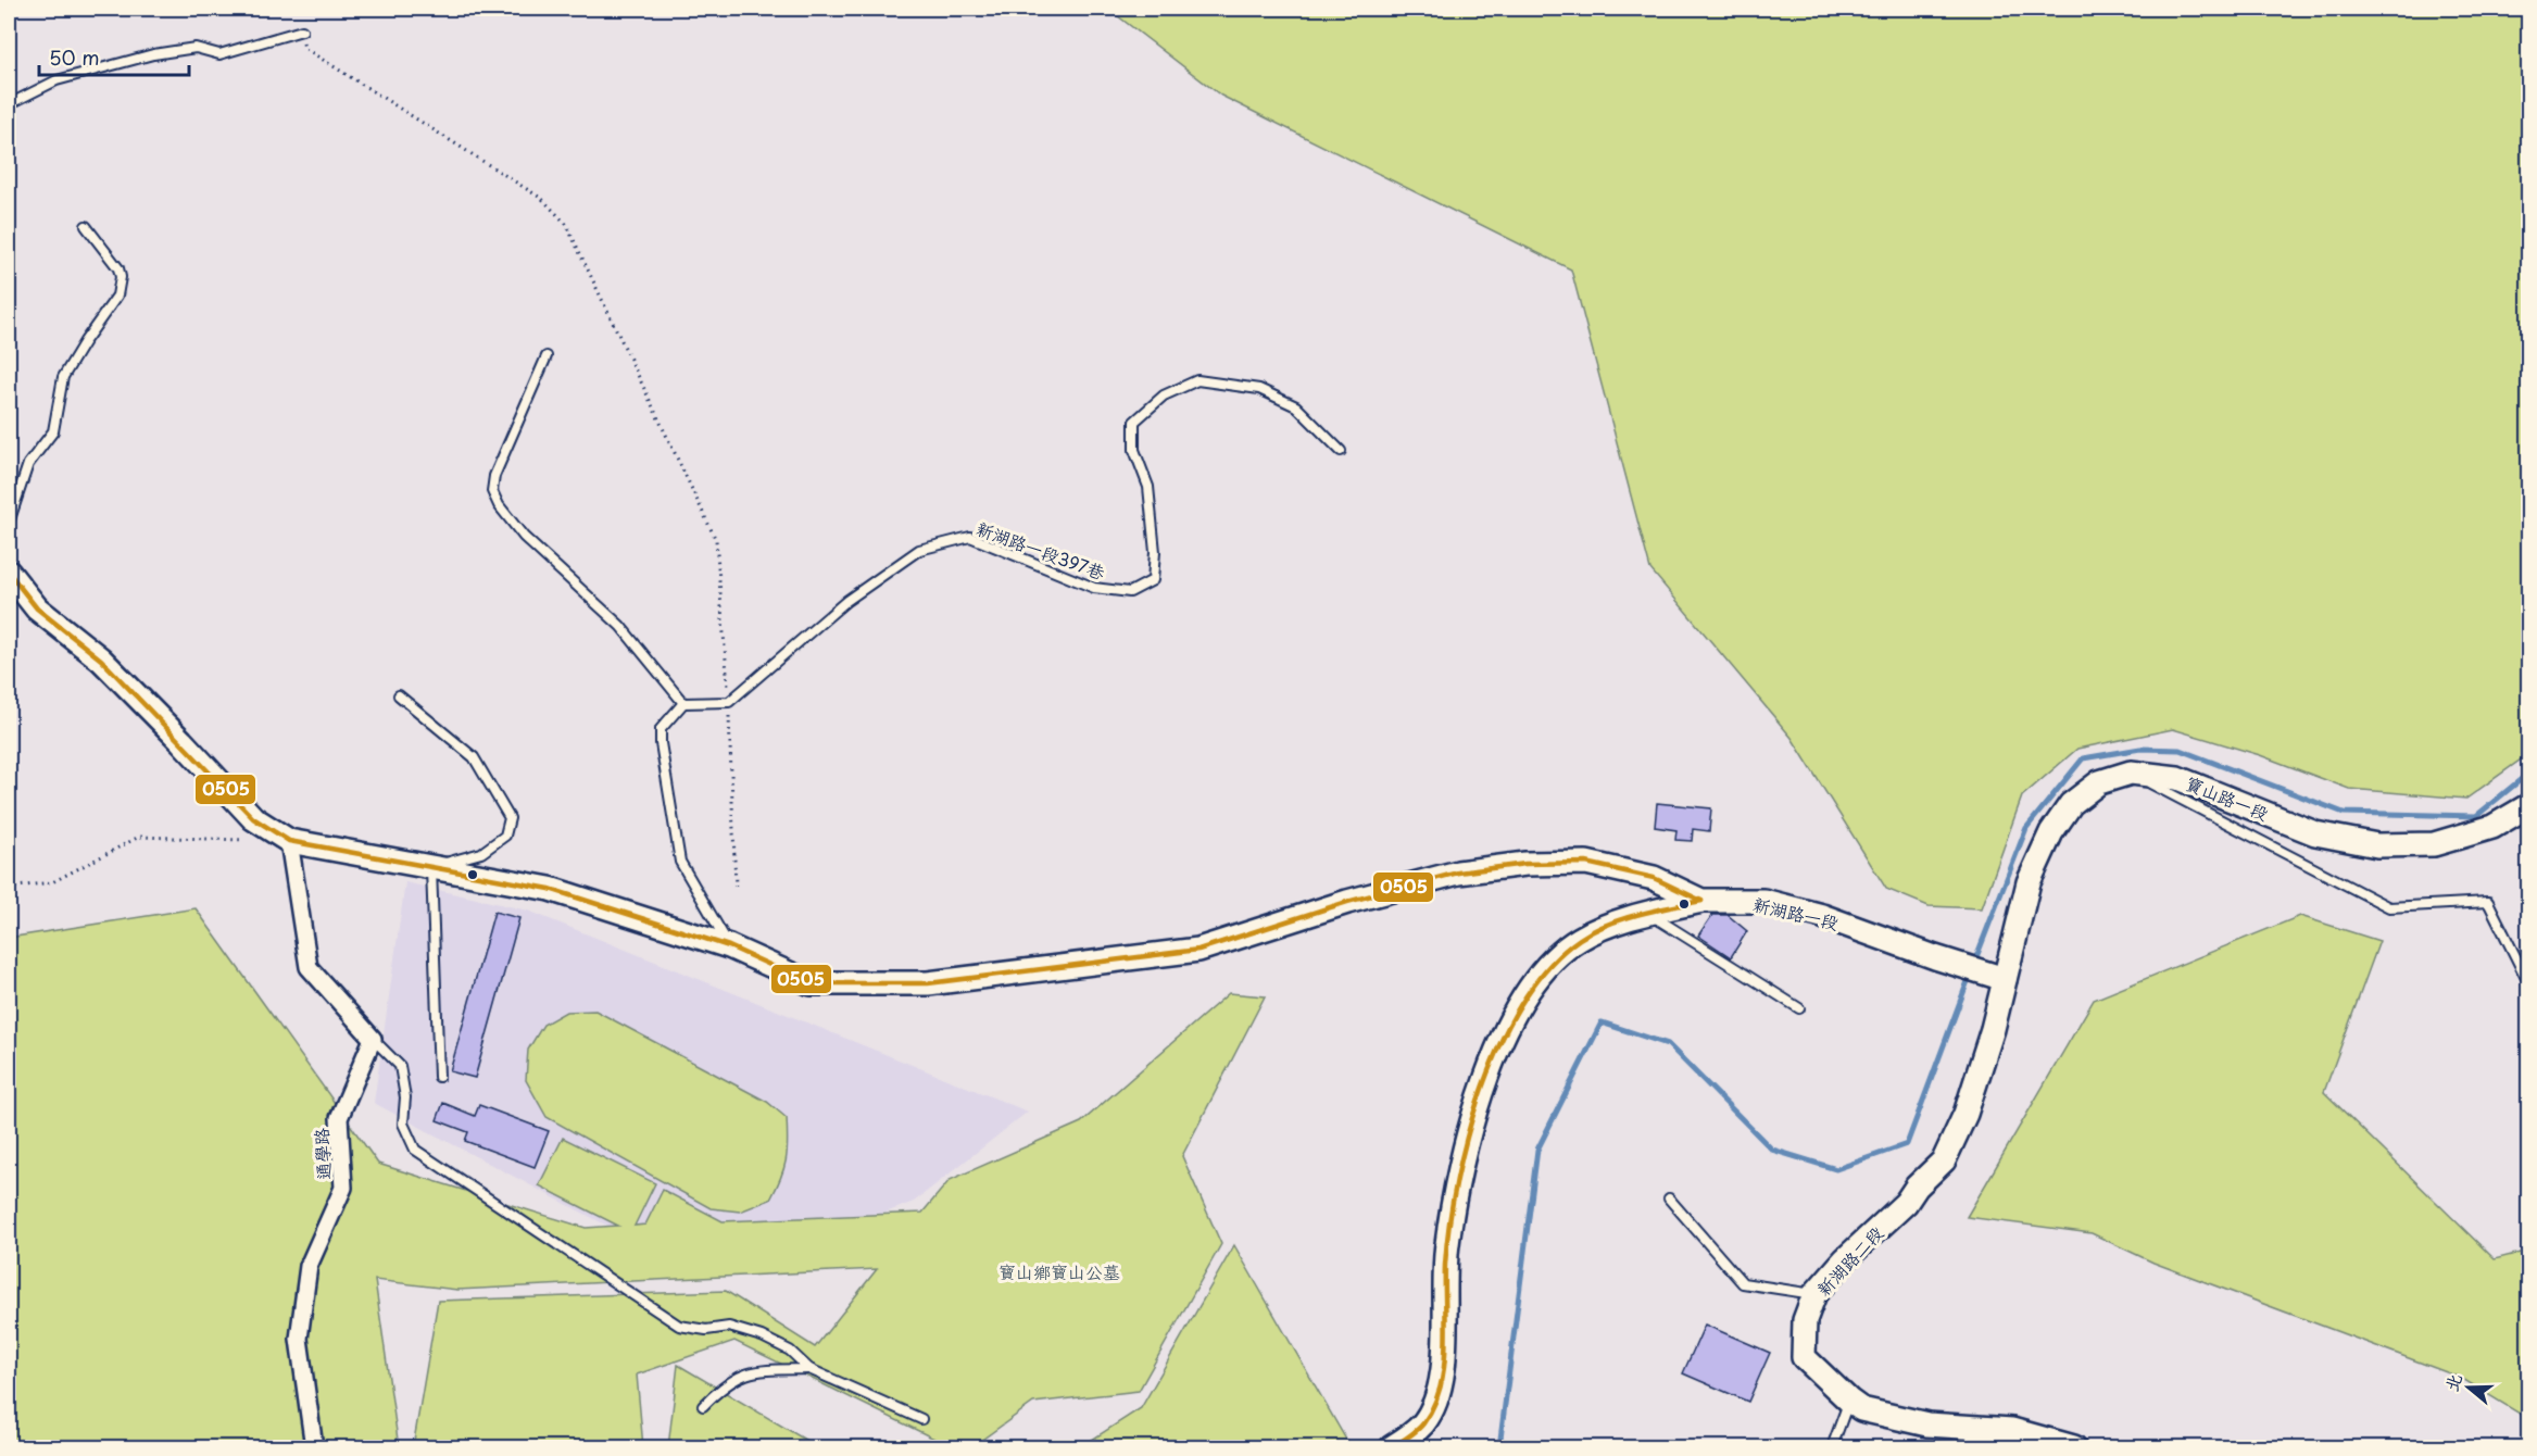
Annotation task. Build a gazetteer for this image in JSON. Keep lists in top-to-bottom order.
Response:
{
  "streets": {
    "street": [
      "寶山路一段",
      "新湖路一段",
      "通學路",
      "新湖路二段"
    ],
    "lane": ["新湖路一段397巷"]
  },
  "crossings": [
    ["寶山路一段", "新湖路一段"],
    ["寶山路一段", "新湖路二段"],
    ["新湖路一段", "新湖路二段"]
  ],
  "parks": ["寶山鄉寶山公墓"],
  "lines": ["transit line 0505"],
  "scale_bar": "50 m",
  "north": "left"
}
